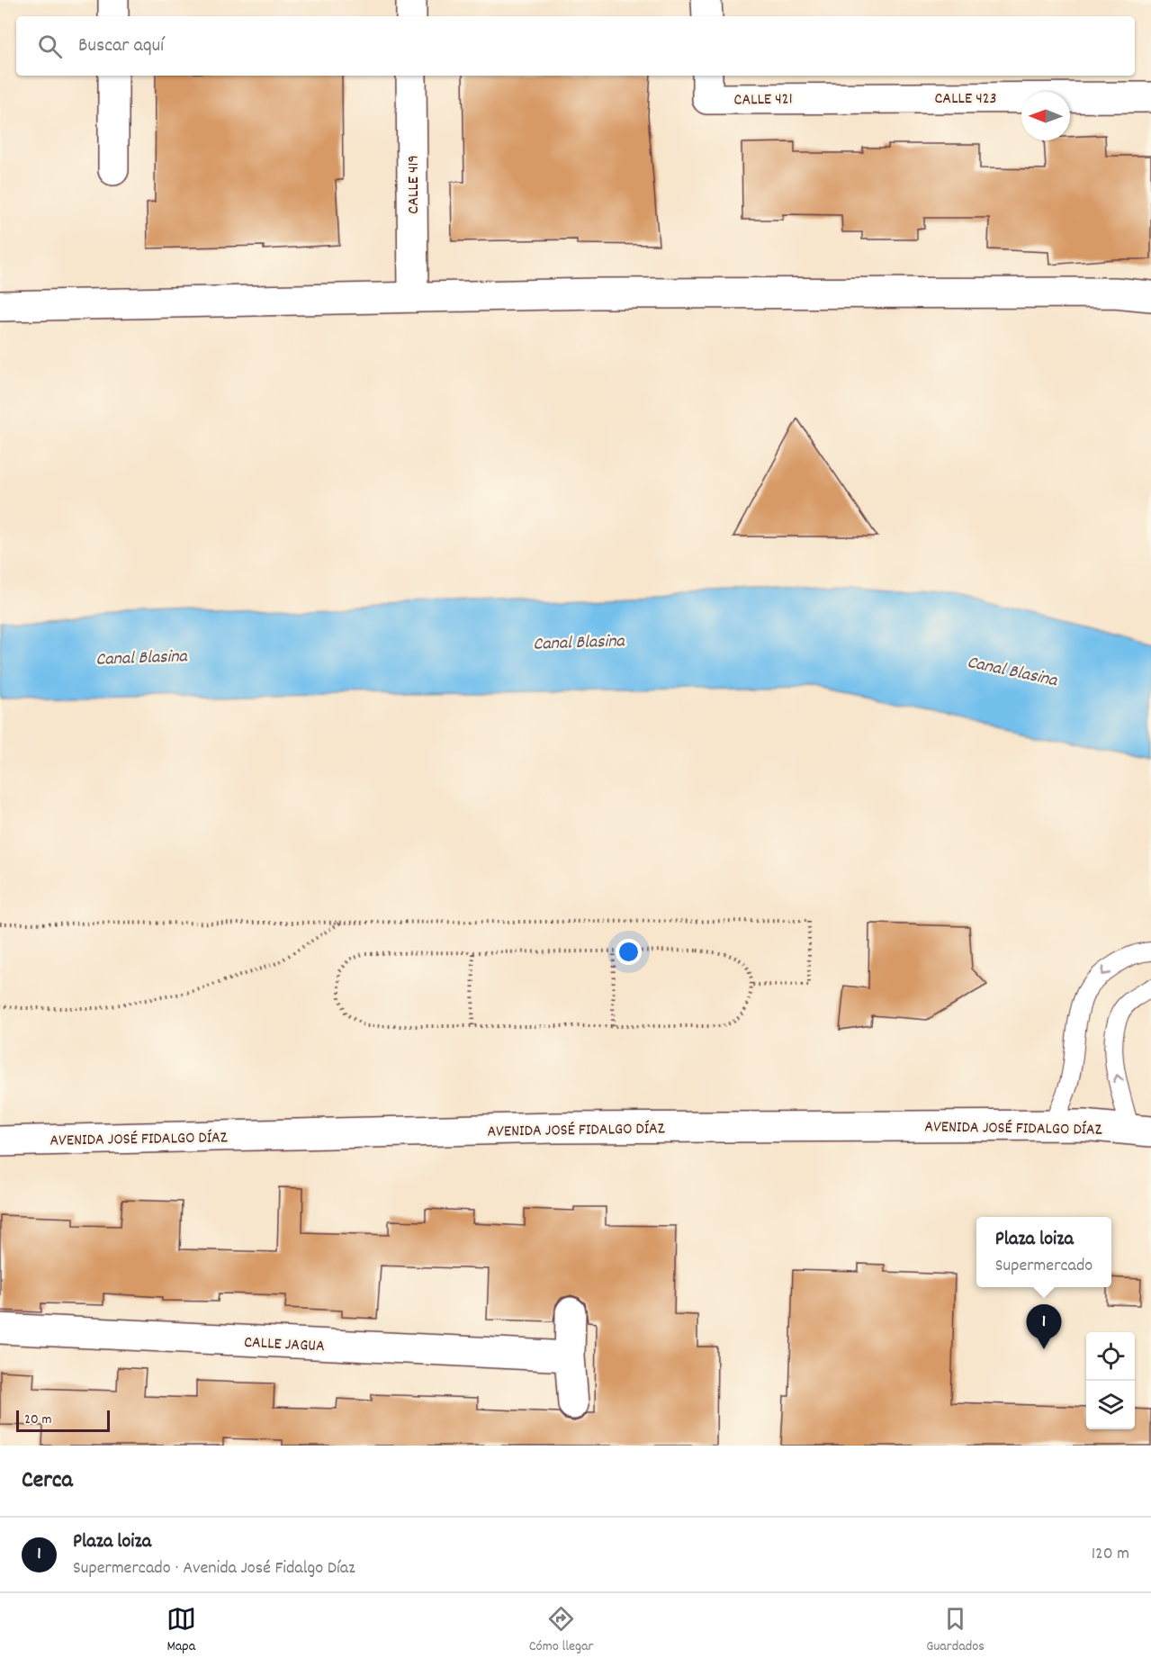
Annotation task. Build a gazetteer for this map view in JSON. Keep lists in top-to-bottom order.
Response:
{
  "streets": {
    "street": [
      "CALLE 423",
      "CALLE 421",
      "CALLE 419",
      "AVENIDA JOSÉ FIDALGO DÍAZ",
      "CALLE JAGUA"
    ]
  },
  "crossings": [
    ["CALLE 423", "CALLE 421"]
  ],
  "water": ["Canal Blasina"],
  "scale_bar": "20 m",
  "north": "left",
  "page": {
    "search": "Buscar aquí",
    "popup": ["Plaza loiza", "Supermercado"],
    "pins": "1",
    "scale": "20 m",
    "heading": "Cerca",
    "list": [
      {
        "mark": "1",
        "name": "Plaza loiza",
        "note": "Supermercado · Avenida José Fidalgo Díaz",
        "value": "120 m"
      }
    ],
    "nav": ["Mapa", "Cómo llegar", "Guardados"]
  }
}
